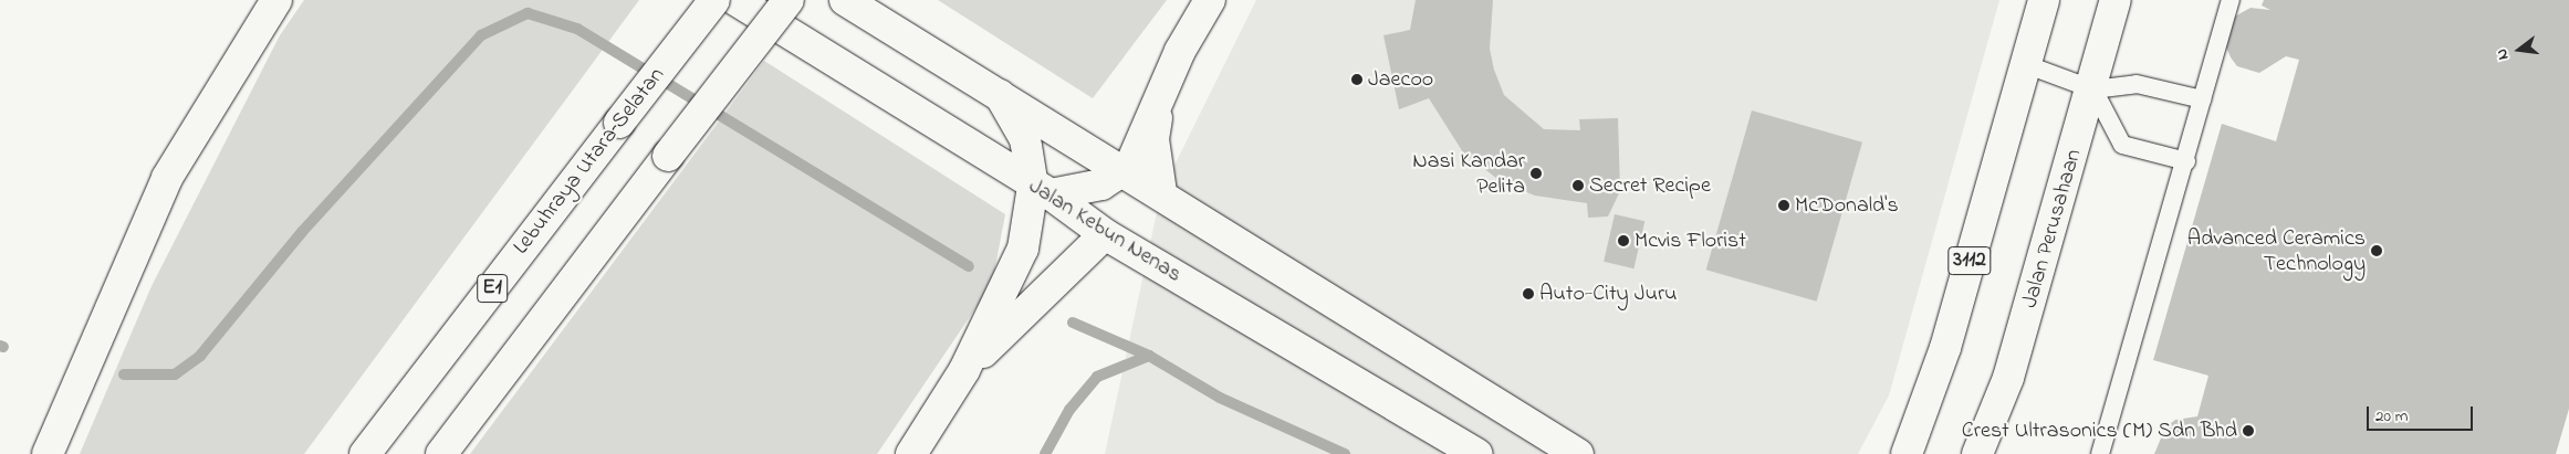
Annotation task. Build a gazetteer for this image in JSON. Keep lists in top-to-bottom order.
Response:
{
  "streets": {
    "main road": [
      "Lebuhraya Utara–Selatan",
      "Jalan Perusahaan",
      "Jalan Kebun Nenas",
      "3112",
      "E1"
    ]
  },
  "places": [
    "Jaecoo",
    "Nasi Kandar Pelita",
    "Secret Recipe",
    "McDonald's",
    "Mcvis Florist",
    "Advanced Ceramics Technology",
    "Auto-City Juru",
    "Crest Ultrasonics (M) Sdn Bhd"
  ],
  "scale_bar": "20 m",
  "north": "left"
}
